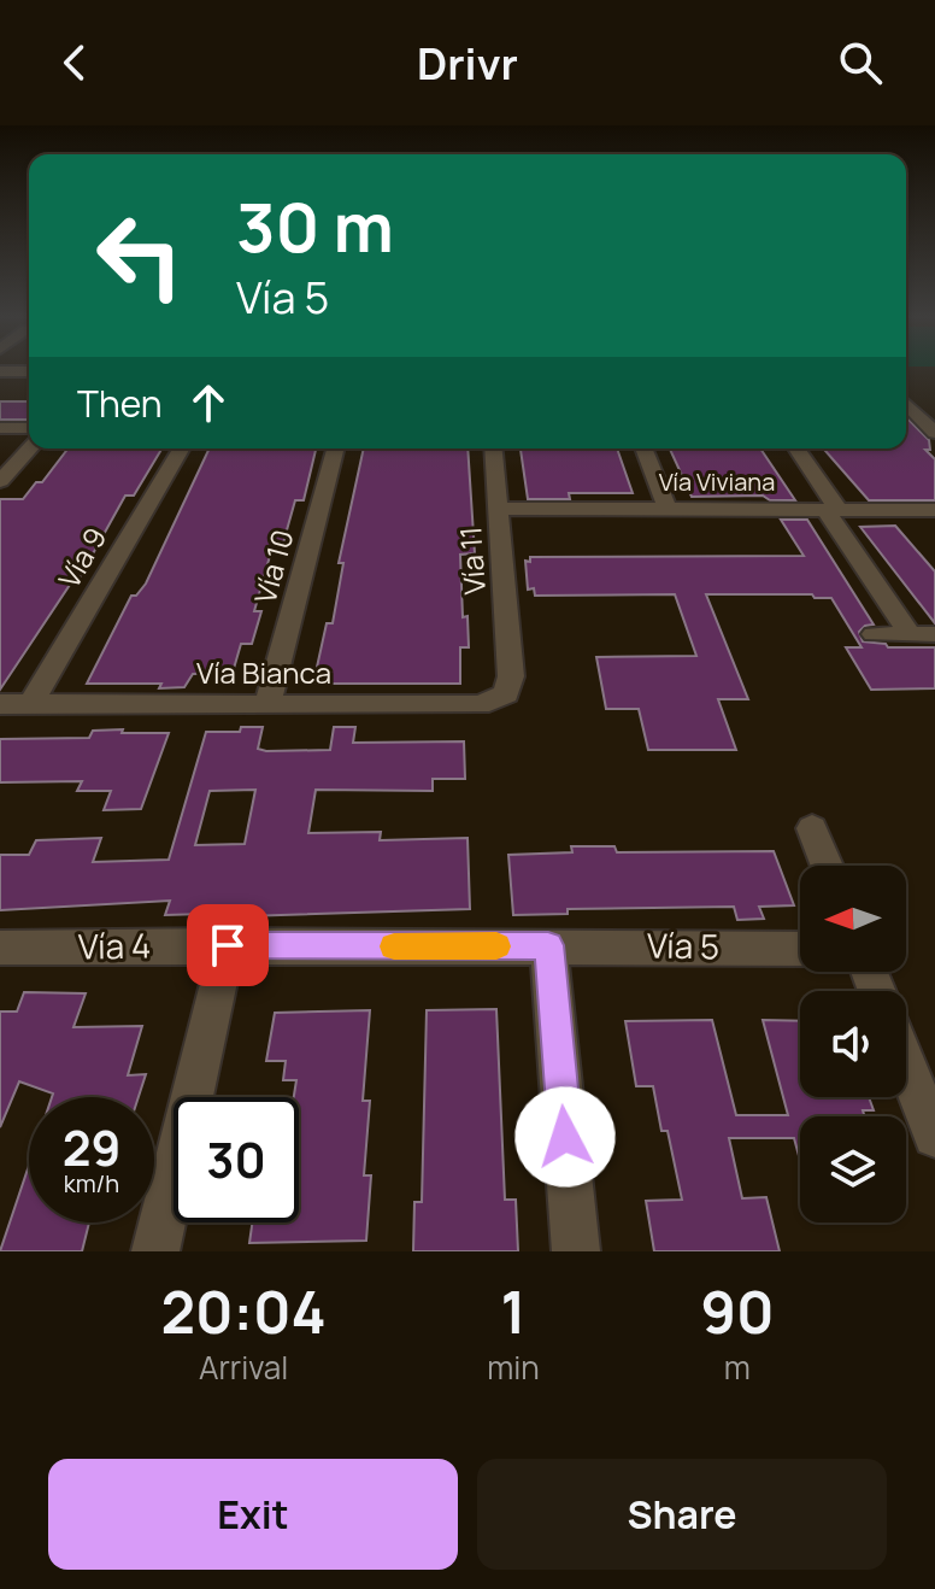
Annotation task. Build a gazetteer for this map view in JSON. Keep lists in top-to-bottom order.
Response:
{
  "streets": {
    "street": [
      "Vía Viviana",
      "Vía 9",
      "Vía 11",
      "Vía 10",
      "Vía Bianca",
      "Vía 4",
      "Vía 5"
    ]
  },
  "crossings": [
    ["Vía Viviana", "Vía 11"],
    ["Vía 9", "Vía Bianca"],
    ["Vía 11", "Vía Bianca"],
    ["Vía 10", "Vía Bianca"],
    ["Vía 4", "Vía 5"]
  ],
  "north": "left",
  "page": {
    "header": "Drivr",
    "turn": ["30 m", "Vía 5"],
    "then": "Then",
    "speed": "29 km/h",
    "limit": "30",
    "eta": [
      "20:04",
      "Arrival",
      "1",
      "min",
      "90",
      "m"
    ],
    "buttons": ["Exit", "Share"]
  }
}
